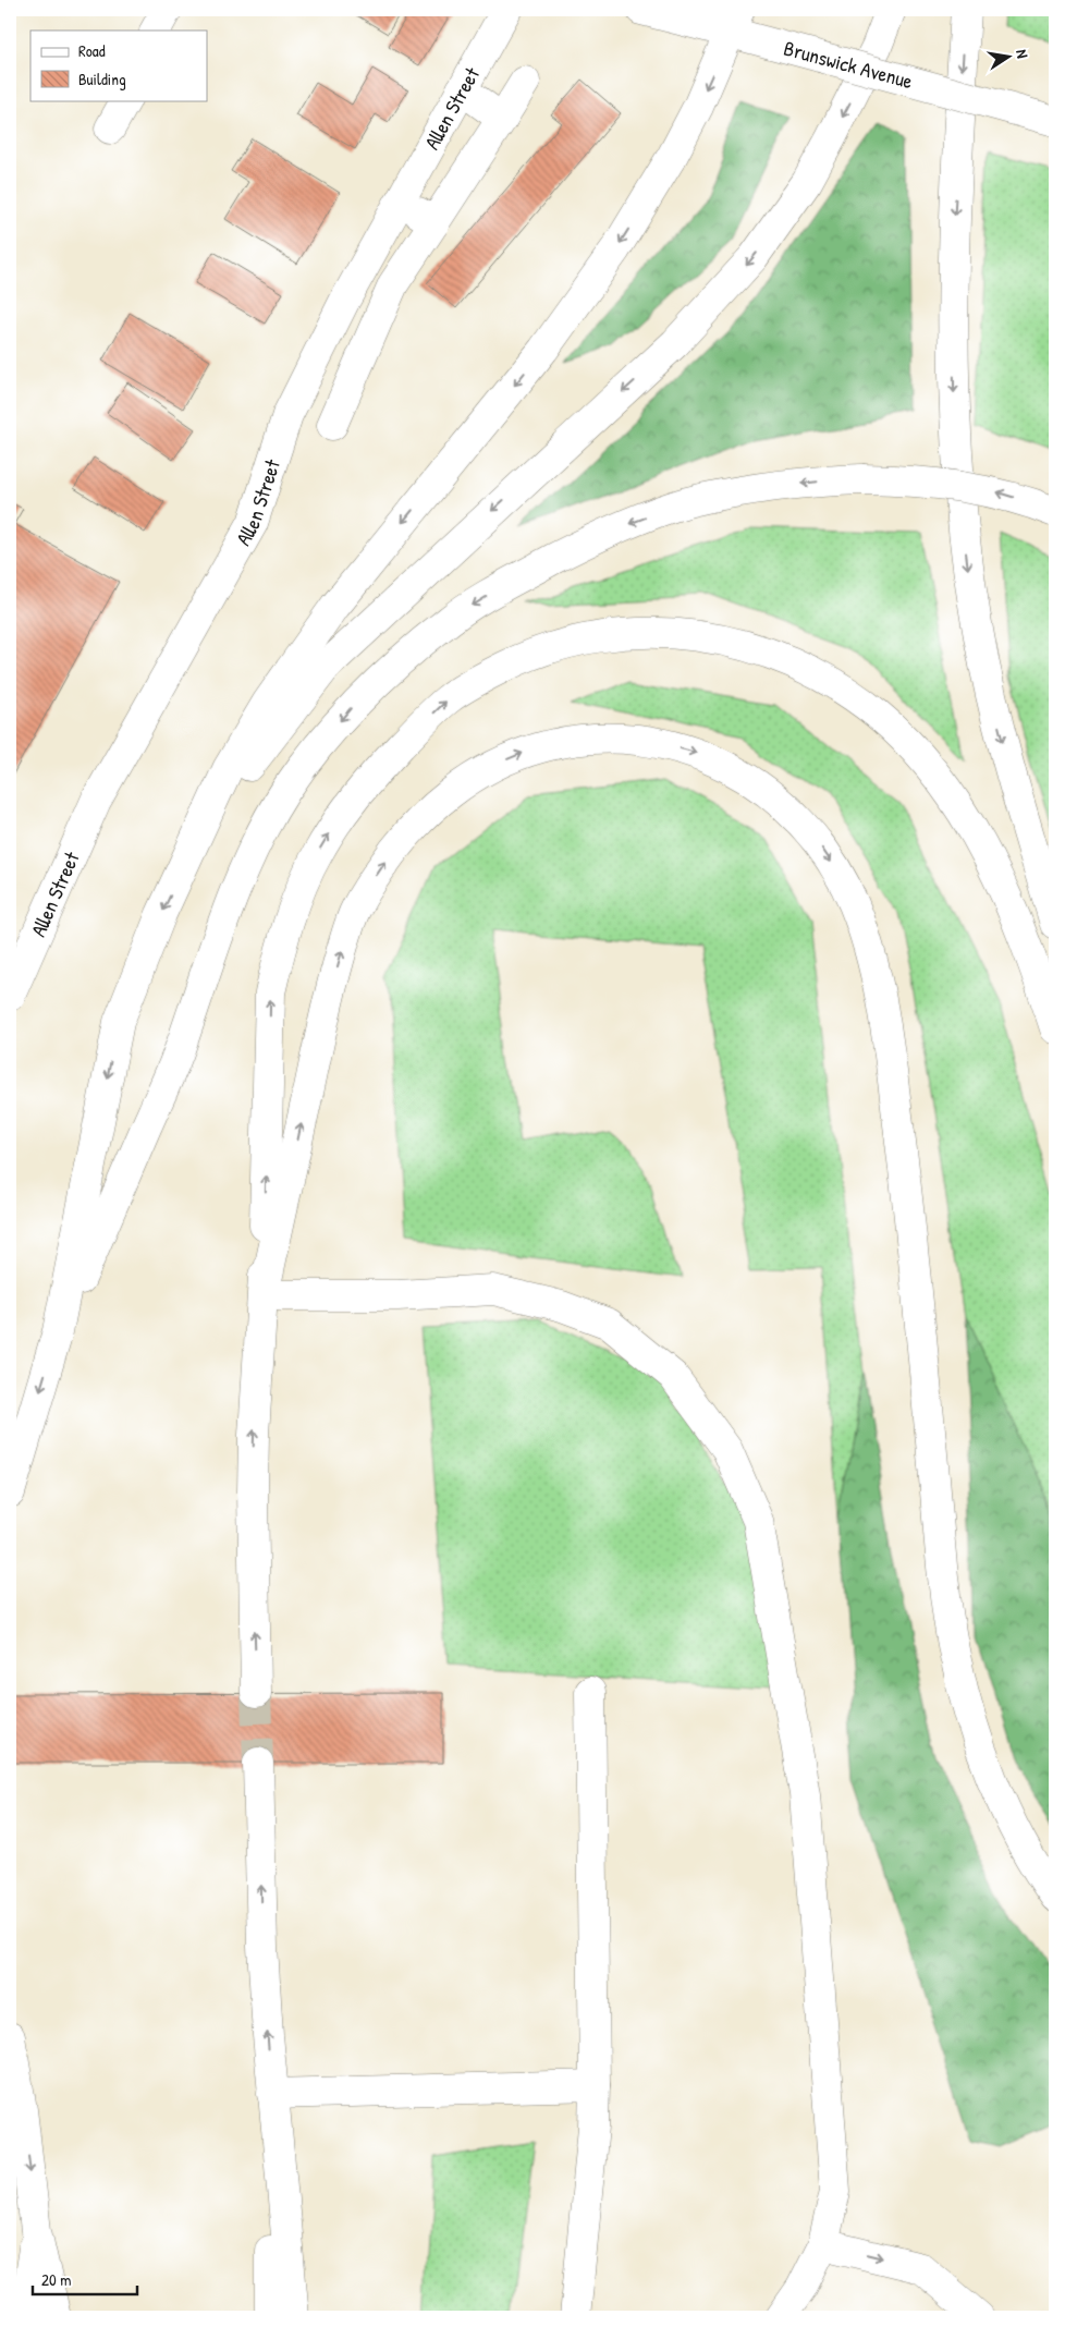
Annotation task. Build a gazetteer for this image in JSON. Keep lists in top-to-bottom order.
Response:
{
  "streets": {
    "main road": ["Brunswick Avenue", "Allen Street"]
  },
  "legend": ["Road", "Building"],
  "scale_bar": "20 m",
  "north": "right"
}
